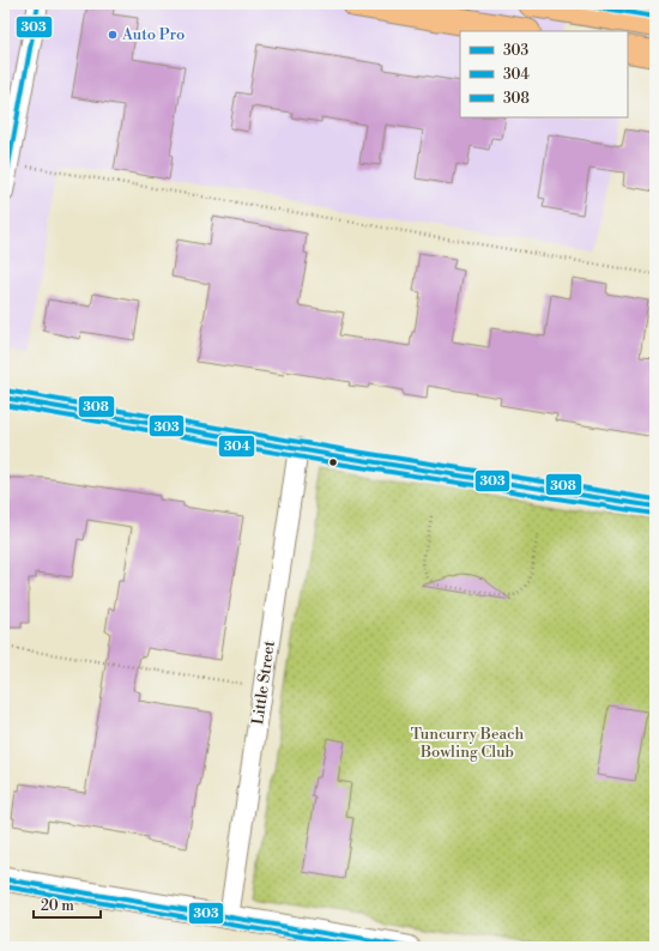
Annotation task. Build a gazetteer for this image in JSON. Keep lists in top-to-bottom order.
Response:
{
  "streets": {
    "street": ["Little Street"]
  },
  "parks": ["Tuncurry Beach Bowling Club"],
  "places": ["Auto Pro"],
  "lines": ["transit line 303", "transit line 308", "transit line 304"],
  "legend": ["303", "304", "308"],
  "scale_bar": "20 m"
}
